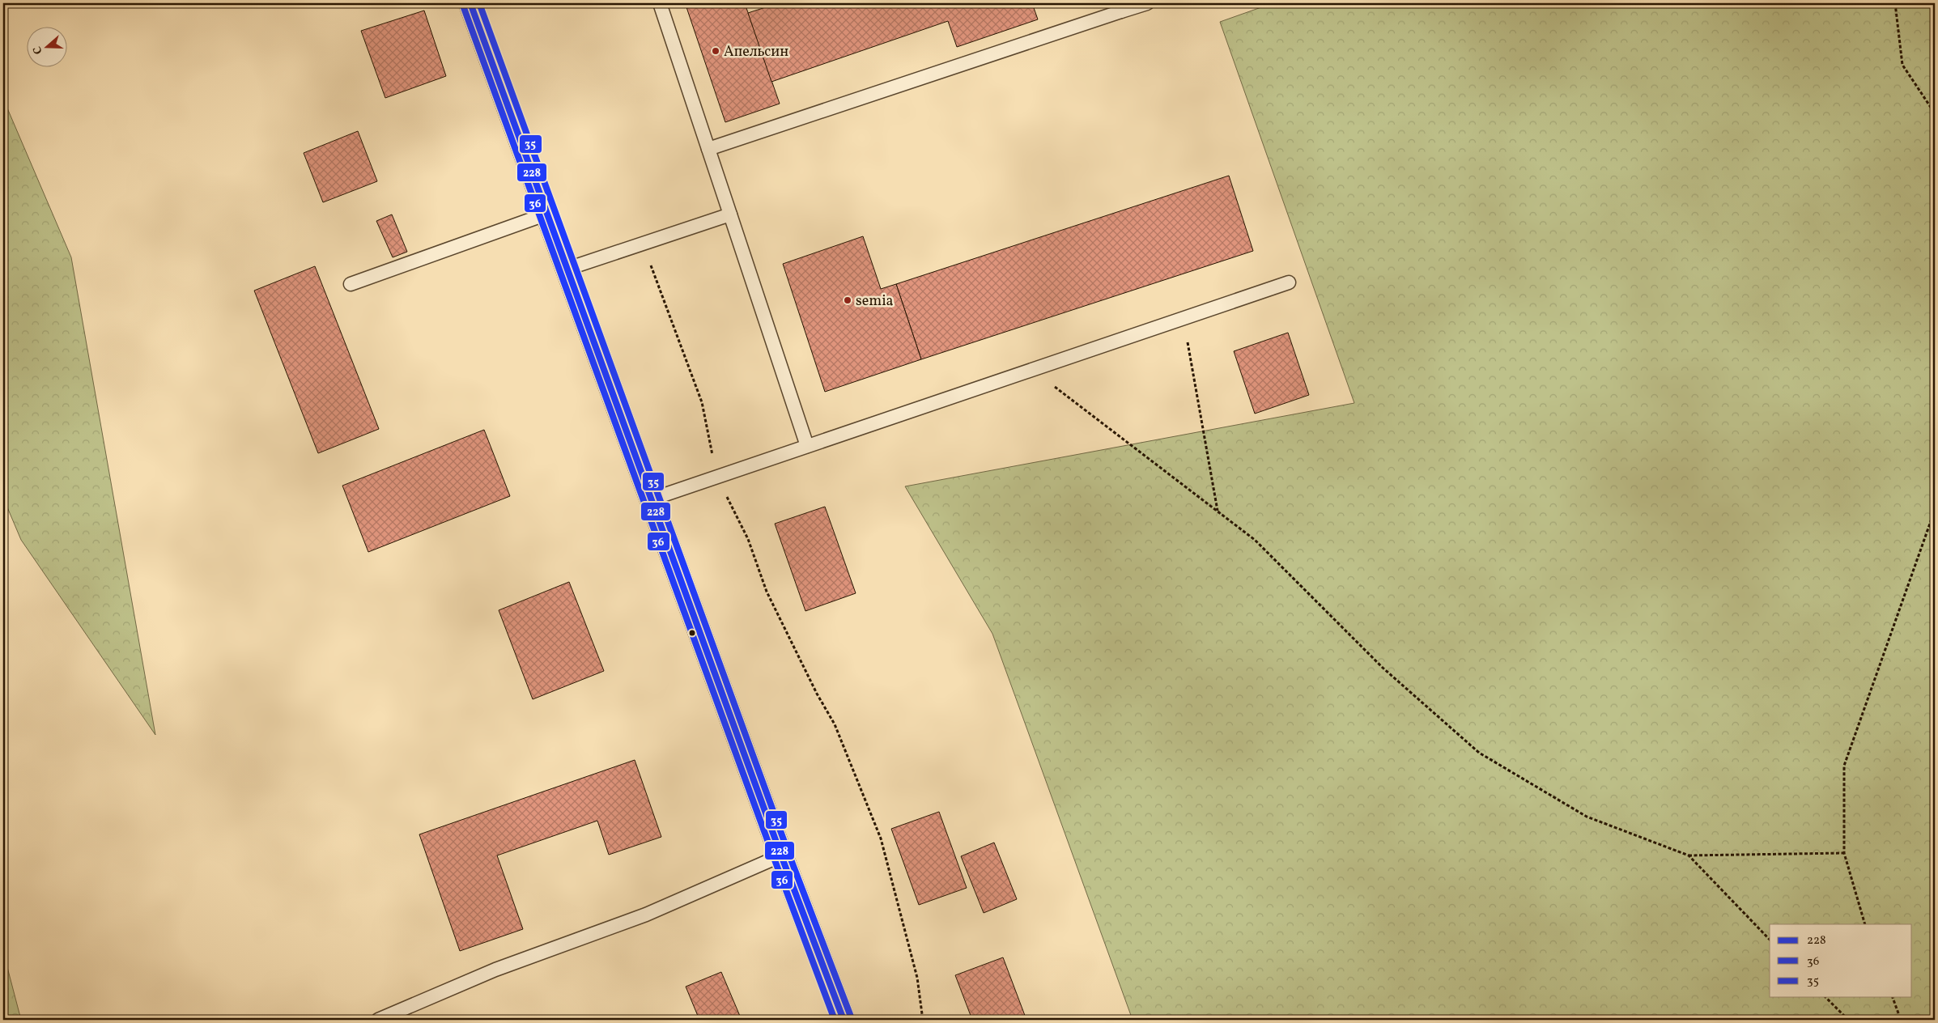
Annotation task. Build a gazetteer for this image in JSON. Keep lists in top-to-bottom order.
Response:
{
  "places": ["Апельсин", "semia"],
  "lines": ["transit line 228", "transit line 35", "transit line 36"],
  "legend": ["228", "36", "35"],
  "north": "left"
}
